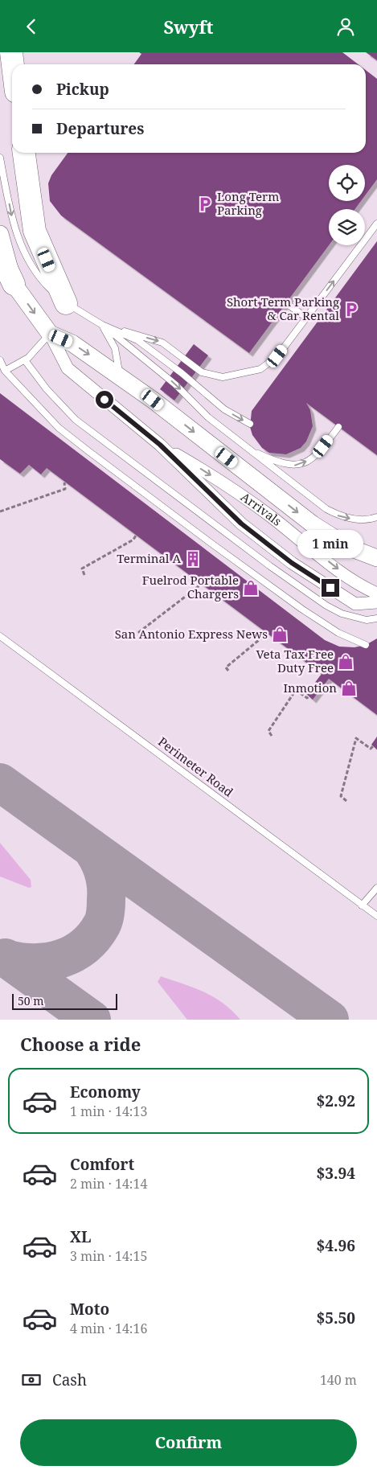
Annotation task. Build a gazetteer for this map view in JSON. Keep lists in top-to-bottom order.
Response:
{
  "streets": {
    "street": ["Arrivals"],
    "lane": ["Perimeter Road"]
  },
  "places": {
    "parking": ["Long Term Parking", "Short Term Parking & Car Rental"],
    "building": ["Terminal A"],
    "shop": [
      "Fuelrod Portable Chargers",
      "San Antonio Express News",
      "Veta Tax Free Duty Free",
      "Inmotion"
    ]
  },
  "scale_bar": "50 m",
  "page": {
    "header": "Swyft",
    "banner": ["Pickup", "Departures"],
    "bubble": "1 min",
    "scale": "50 m",
    "heading": "Choose a ride",
    "list": [
      {
        "name": "Economy",
        "note": "1 min · 14:13",
        "value": "$2.92"
      },
      {
        "name": "Comfort",
        "note": "2 min · 14:14",
        "value": "$3.94"
      },
      {
        "name": "XL",
        "note": "3 min · 14:15",
        "value": "$4.96"
      },
      {
        "name": "Moto",
        "note": "4 min · 14:16",
        "value": "$5.50"
      }
    ],
    "pay": ["Cash", "140 m"],
    "buttons": "Confirm"
  }
}
